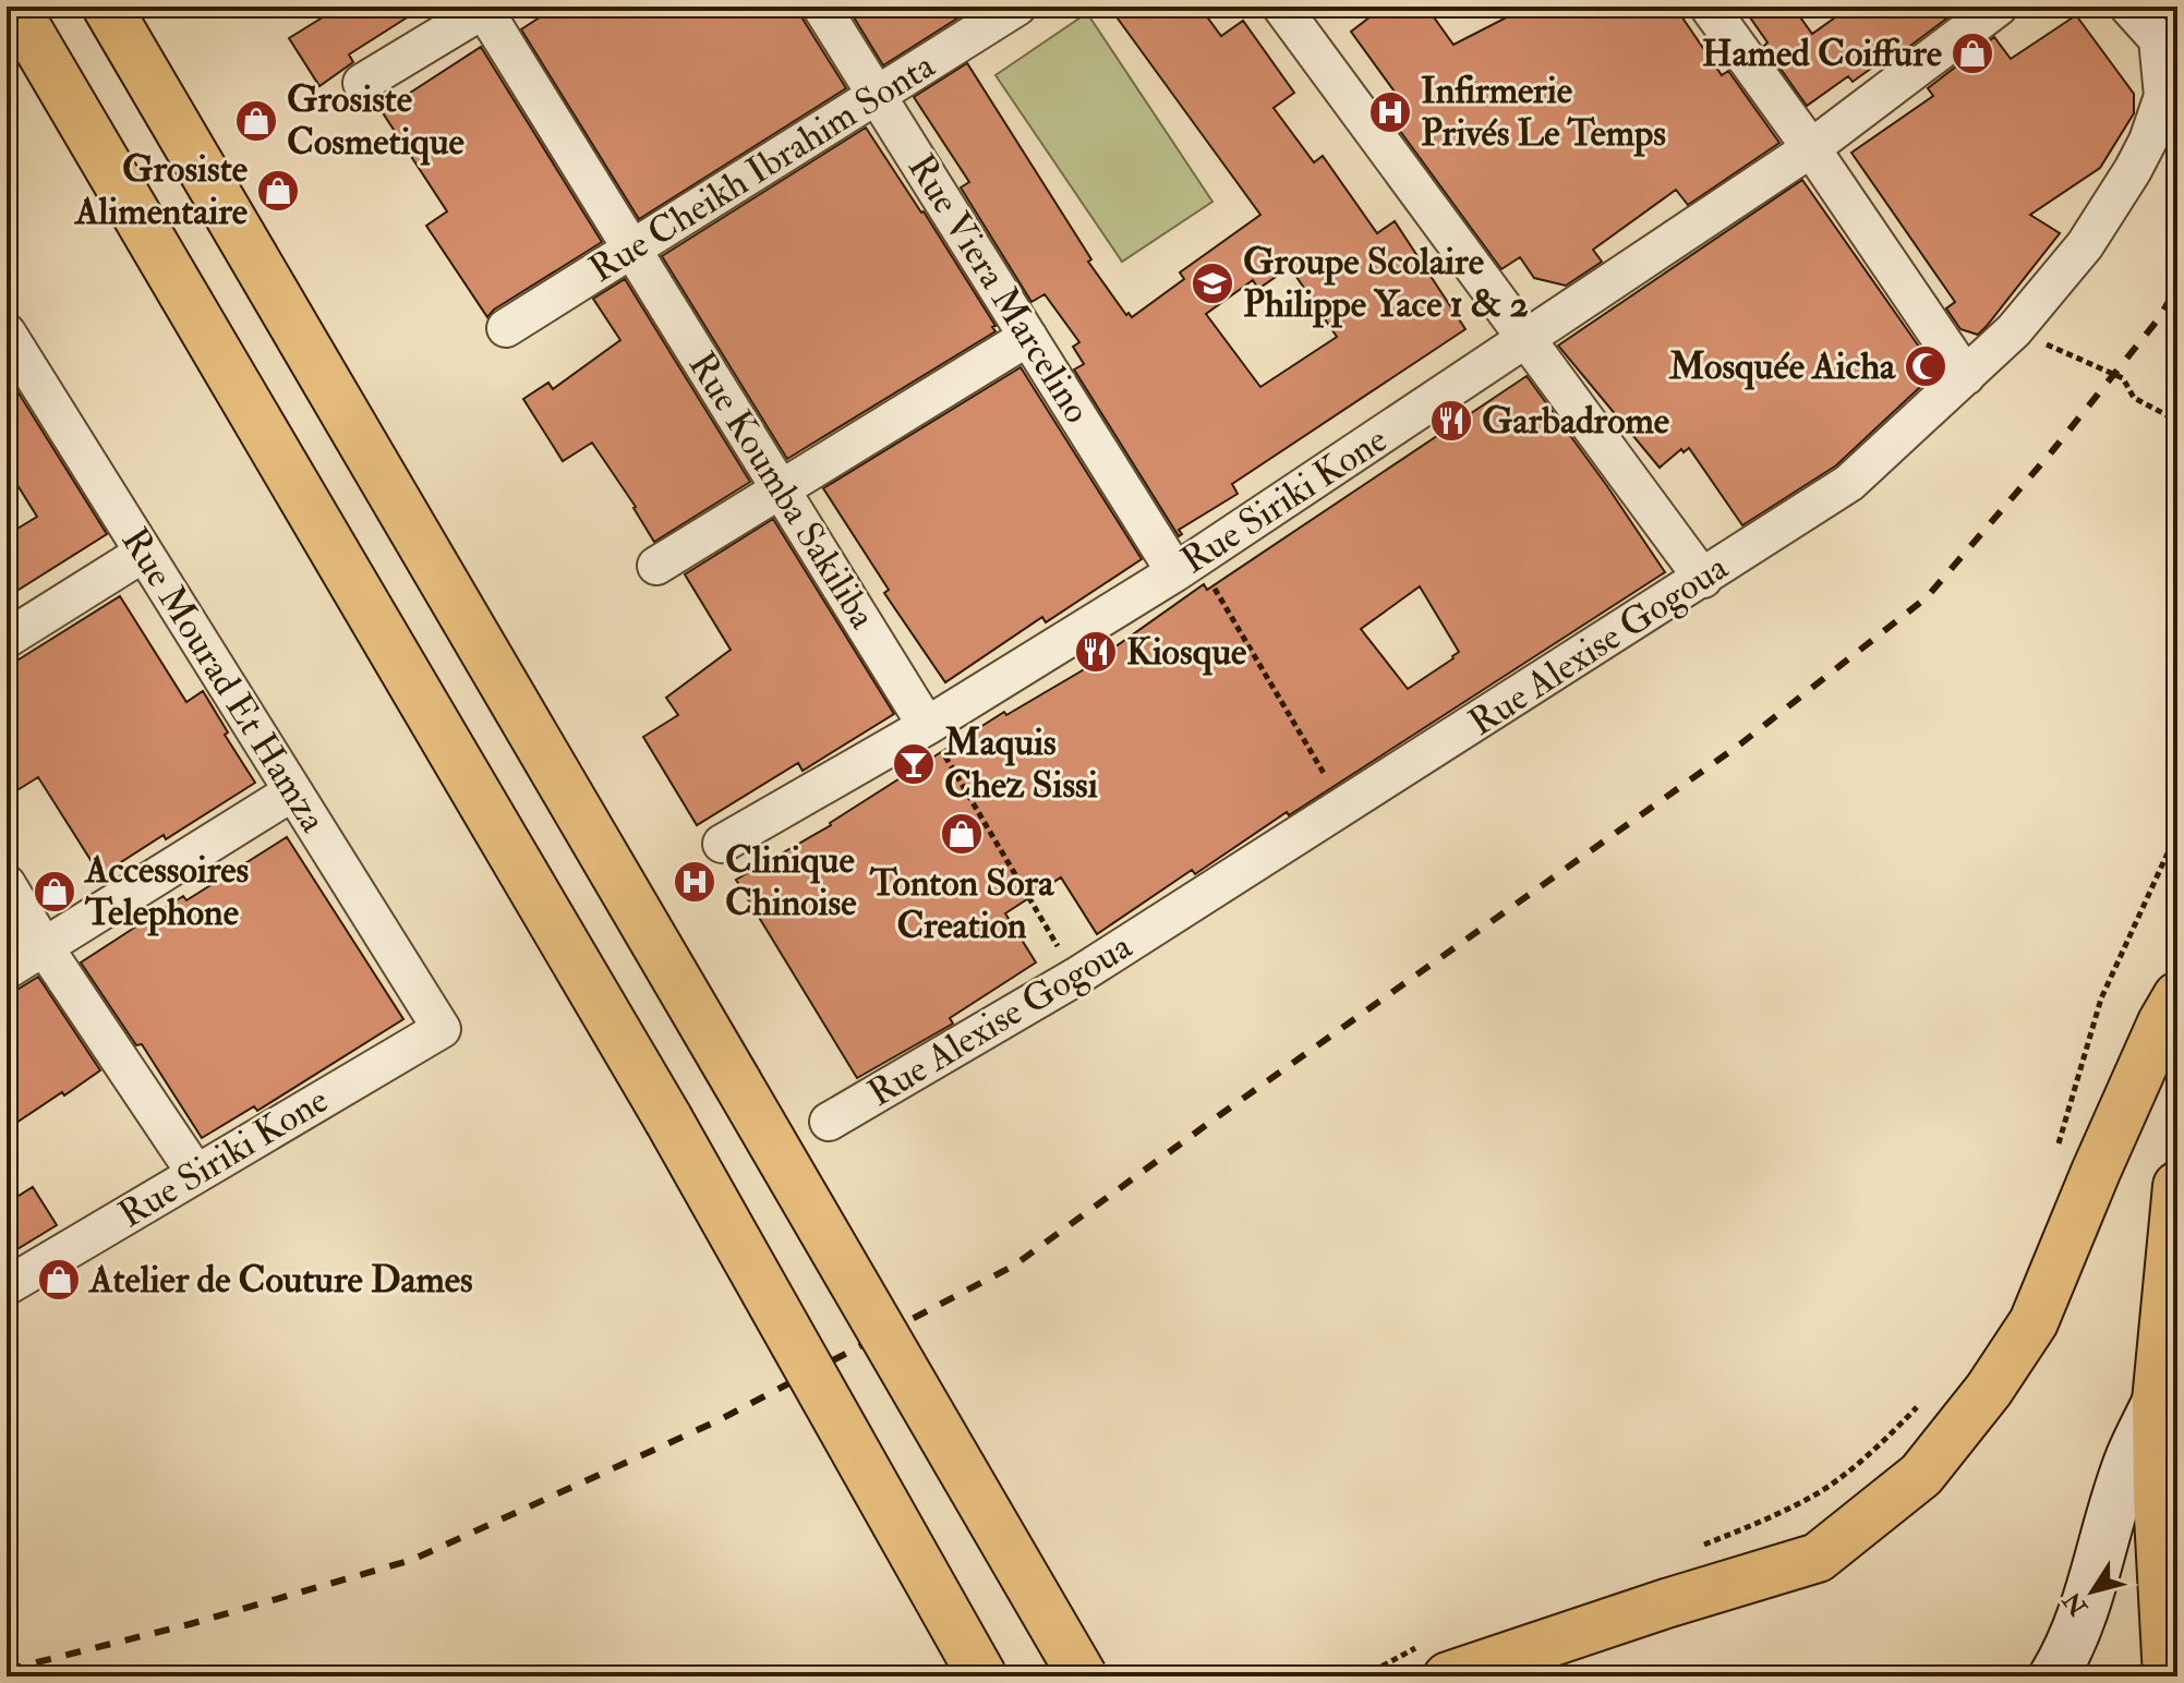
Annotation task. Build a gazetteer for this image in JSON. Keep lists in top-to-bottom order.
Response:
{
  "streets": {
    "street": [
      "Rue Cheikh Ibrahim Sonta",
      "Rue Viera Marcelino",
      "Rue Koumba Sakiliba",
      "Rue Siriki Kone",
      "Rue Alexise Gogoua",
      "Rue Mourad Et Hamza"
    ]
  },
  "crossings": [
    ["Rue Cheikh Ibrahim Sonta", "Rue Viera Marcelino"],
    ["Rue Cheikh Ibrahim Sonta", "Rue Koumba Sakiliba"],
    ["Rue Viera Marcelino", "Rue Siriki Kone"],
    ["Rue Koumba Sakiliba", "Rue Siriki Kone"],
    ["Rue Siriki Kone", "Rue Mourad Et Hamza"]
  ],
  "places": {
    "shop": [
      "Hamed Coiffure",
      "Grosiste Cosmetique",
      "Grosiste Alimentaire",
      "Tonton Sora Creation",
      "Accessoires Telephone",
      "Atelier de Couture Dames"
    ],
    "hospital": ["Infirmerie Privés Le Temps", "Clinique Chinoise"],
    "school or university": ["Groupe Scolaire Philippe Yace 1 & 2"],
    "mosque": ["Mosquée Aicha"],
    "restaurant": ["Garbadrome", "Kiosque"],
    "bar": ["Maquis Chez Sissi"]
  },
  "north": "bottom left"
}
